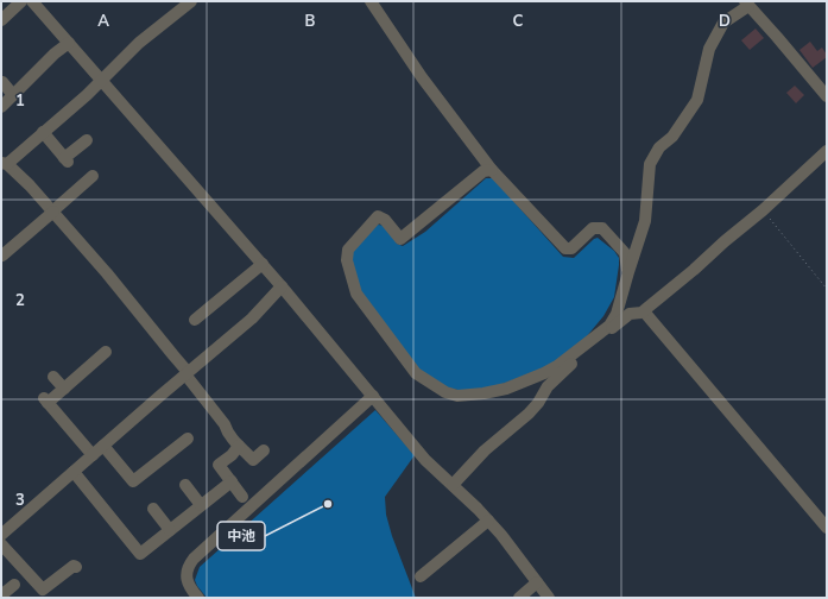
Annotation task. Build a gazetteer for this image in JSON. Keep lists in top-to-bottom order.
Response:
{
  "places": ["中池"],
  "grid": {
    "columns": [
      "A",
      "B",
      "C",
      "D"
    ],
    "rows": ["1", "2", "3"]
  }
}
